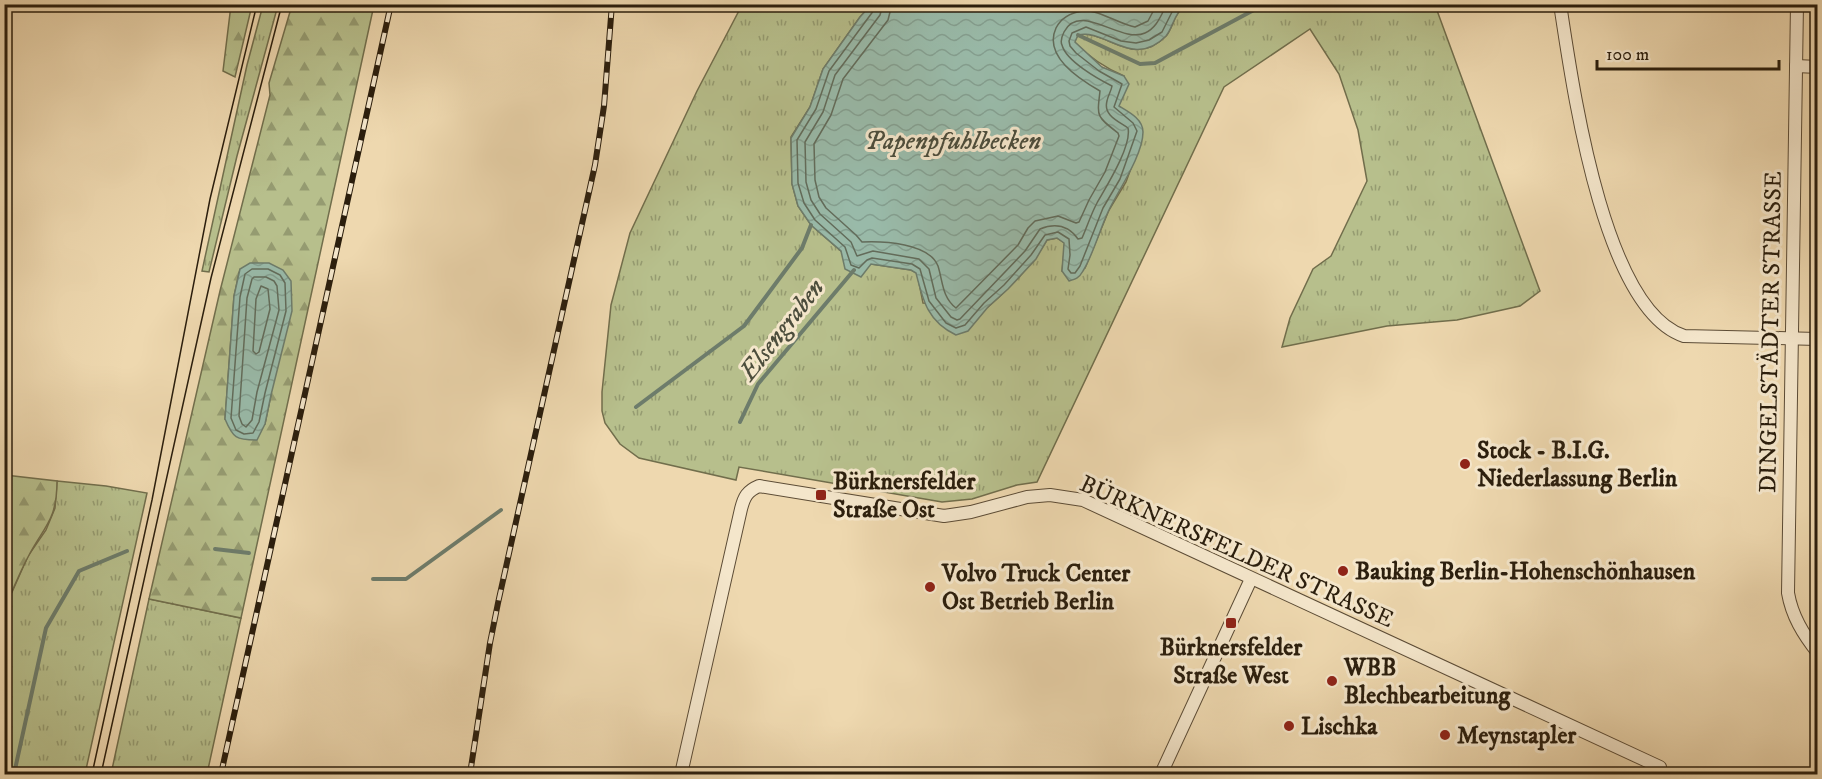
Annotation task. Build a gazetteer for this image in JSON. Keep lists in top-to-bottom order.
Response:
{
  "streets": {
    "street": ["DINGELSTÄDTER STRASSE", "BÜRKNERSFELDER STRASSE"]
  },
  "water": ["Papenpfuhlbecken", "Elsengraben"],
  "places": {
    "other": [
      "Stock - B.I.G. Niederlassung Berlin",
      "Bauking Berlin-Hohenschönhausen",
      "Volvo Truck Center Ost Betrieb Berlin",
      "WBB Blechbearbeitung",
      "Lischka",
      "Meynstapler"
    ],
    "transit": ["Bürknersfelder Straße Ost", "Bürknersfelder Straße West"]
  },
  "scale_bar": "100 m"
}
